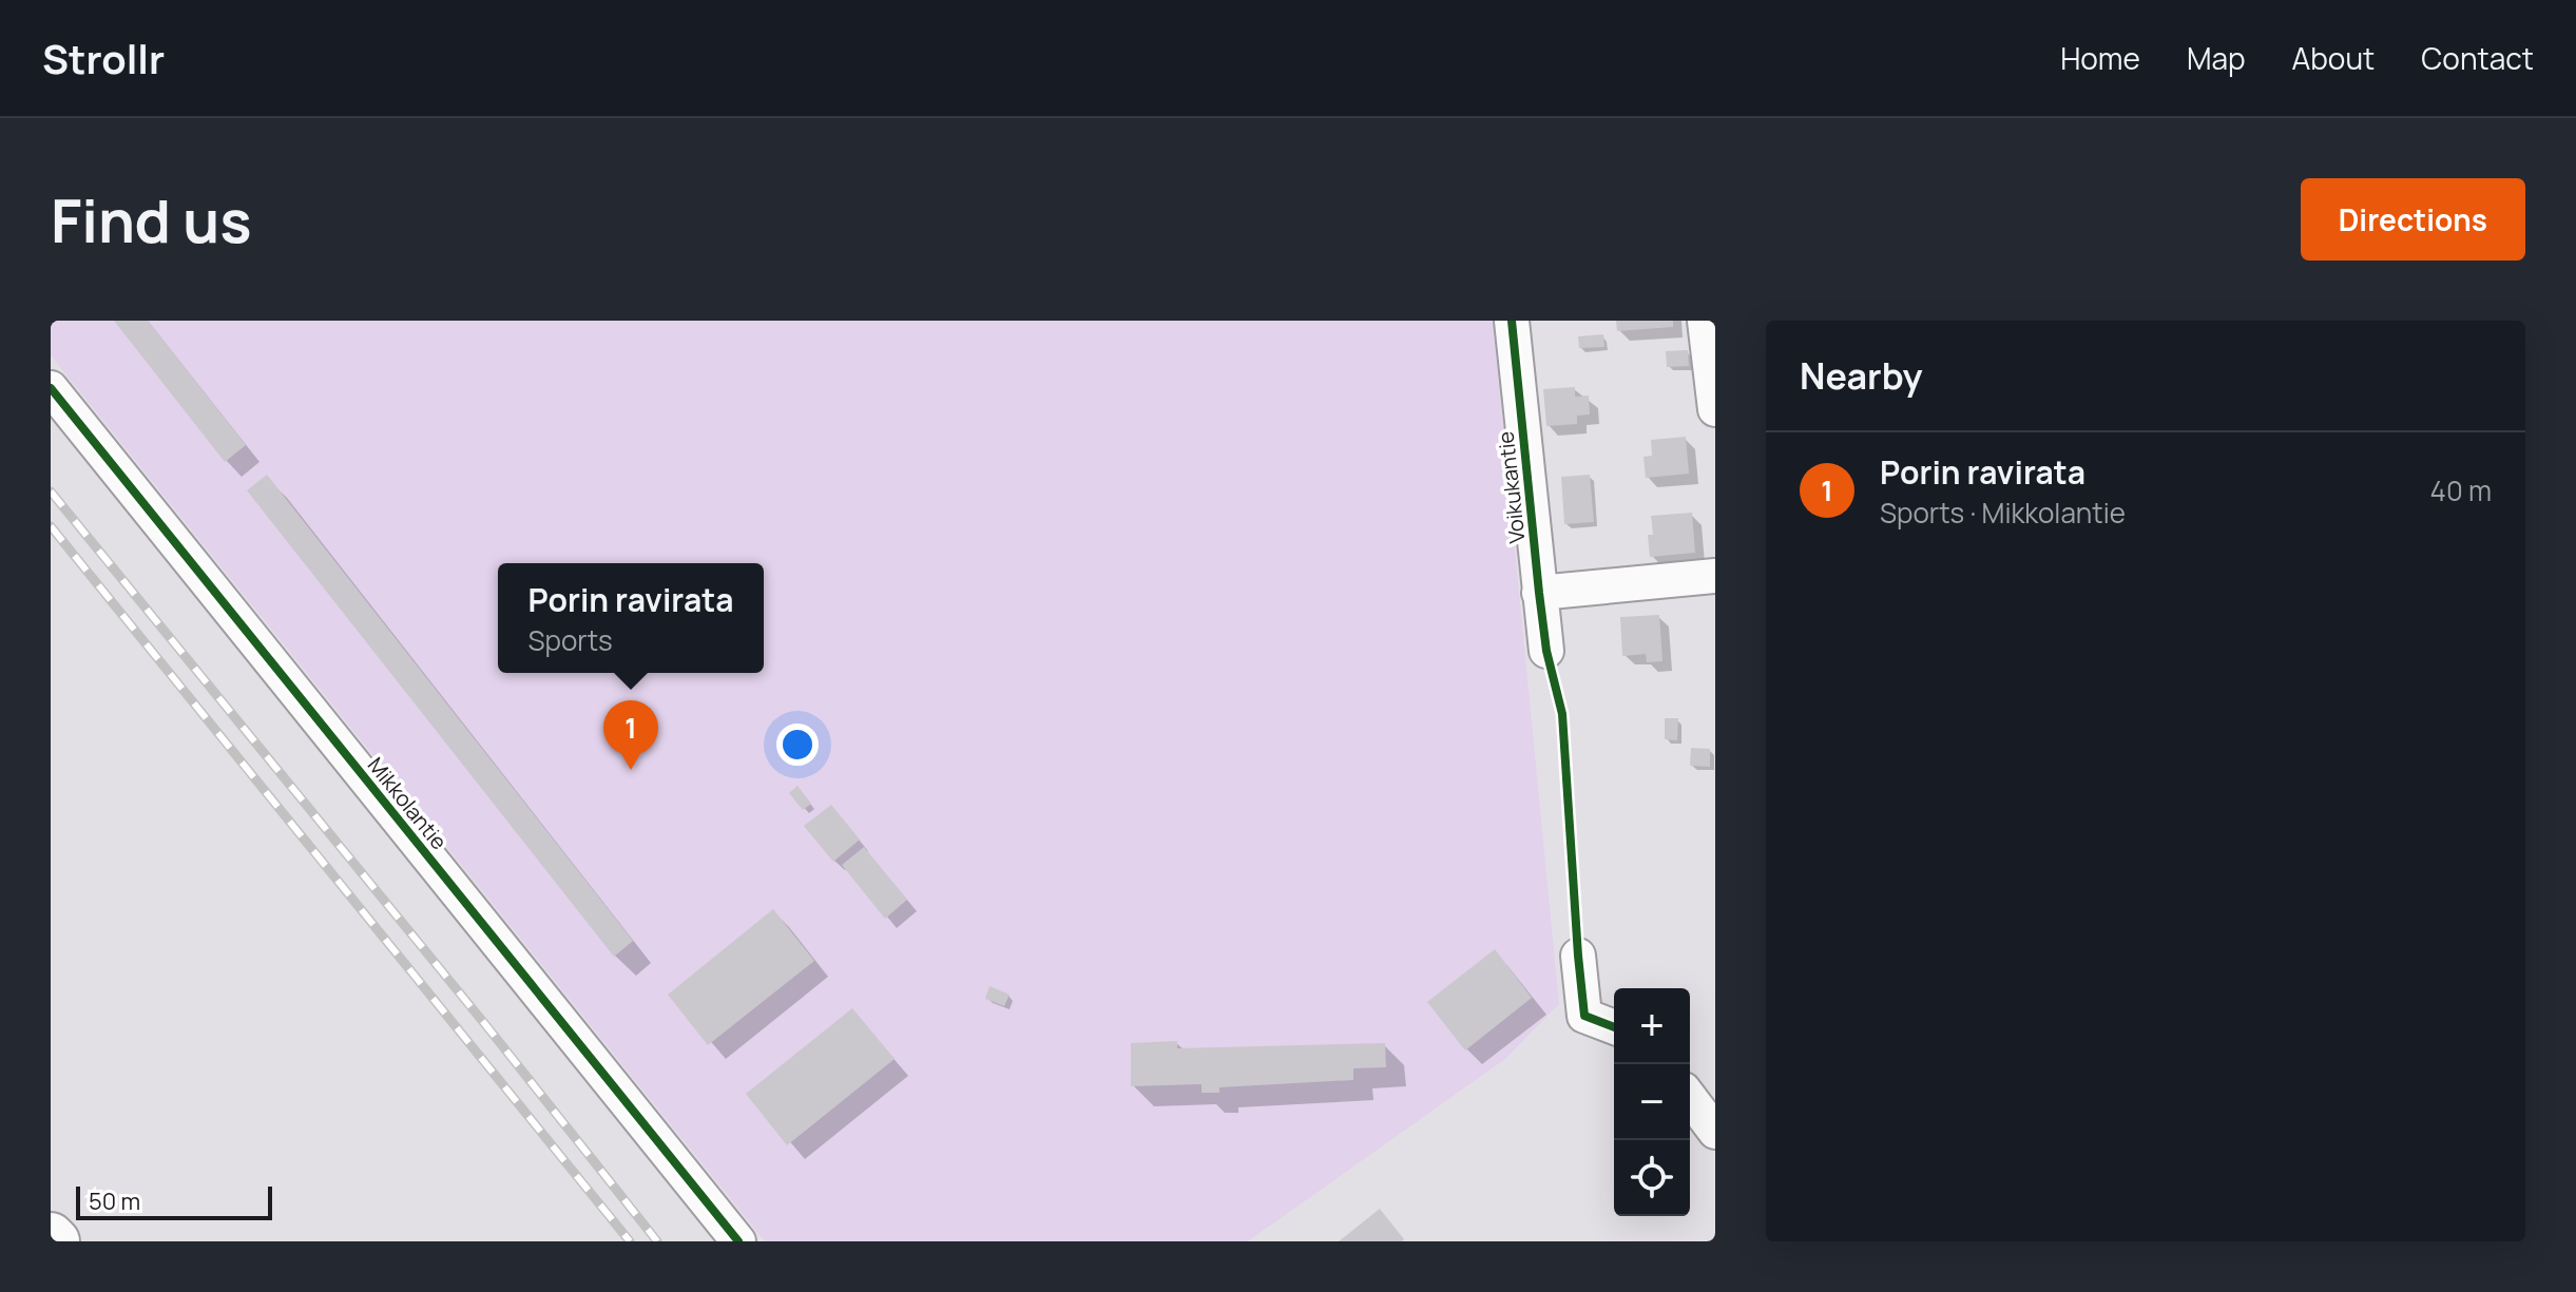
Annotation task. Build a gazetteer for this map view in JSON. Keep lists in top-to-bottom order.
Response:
{
  "streets": {
    "street": ["Voikukantie", "Mikkolantie"]
  },
  "scale_bar": "50 m",
  "page": {
    "header": "Strollr",
    "nav": [
      "Home",
      "Map",
      "About",
      "Contact"
    ],
    "buttons": "Directions",
    "title": "Find us",
    "heading": "Nearby",
    "list": [
      {
        "mark": "1",
        "name": "Porin ravirata",
        "note": "Sports · Mikkolantie",
        "value": "40 m"
      }
    ],
    "popup": ["Porin ravirata", "Sports"],
    "pins": "1",
    "map_buttons": ["+", "−"],
    "scale": "50 m"
  }
}
